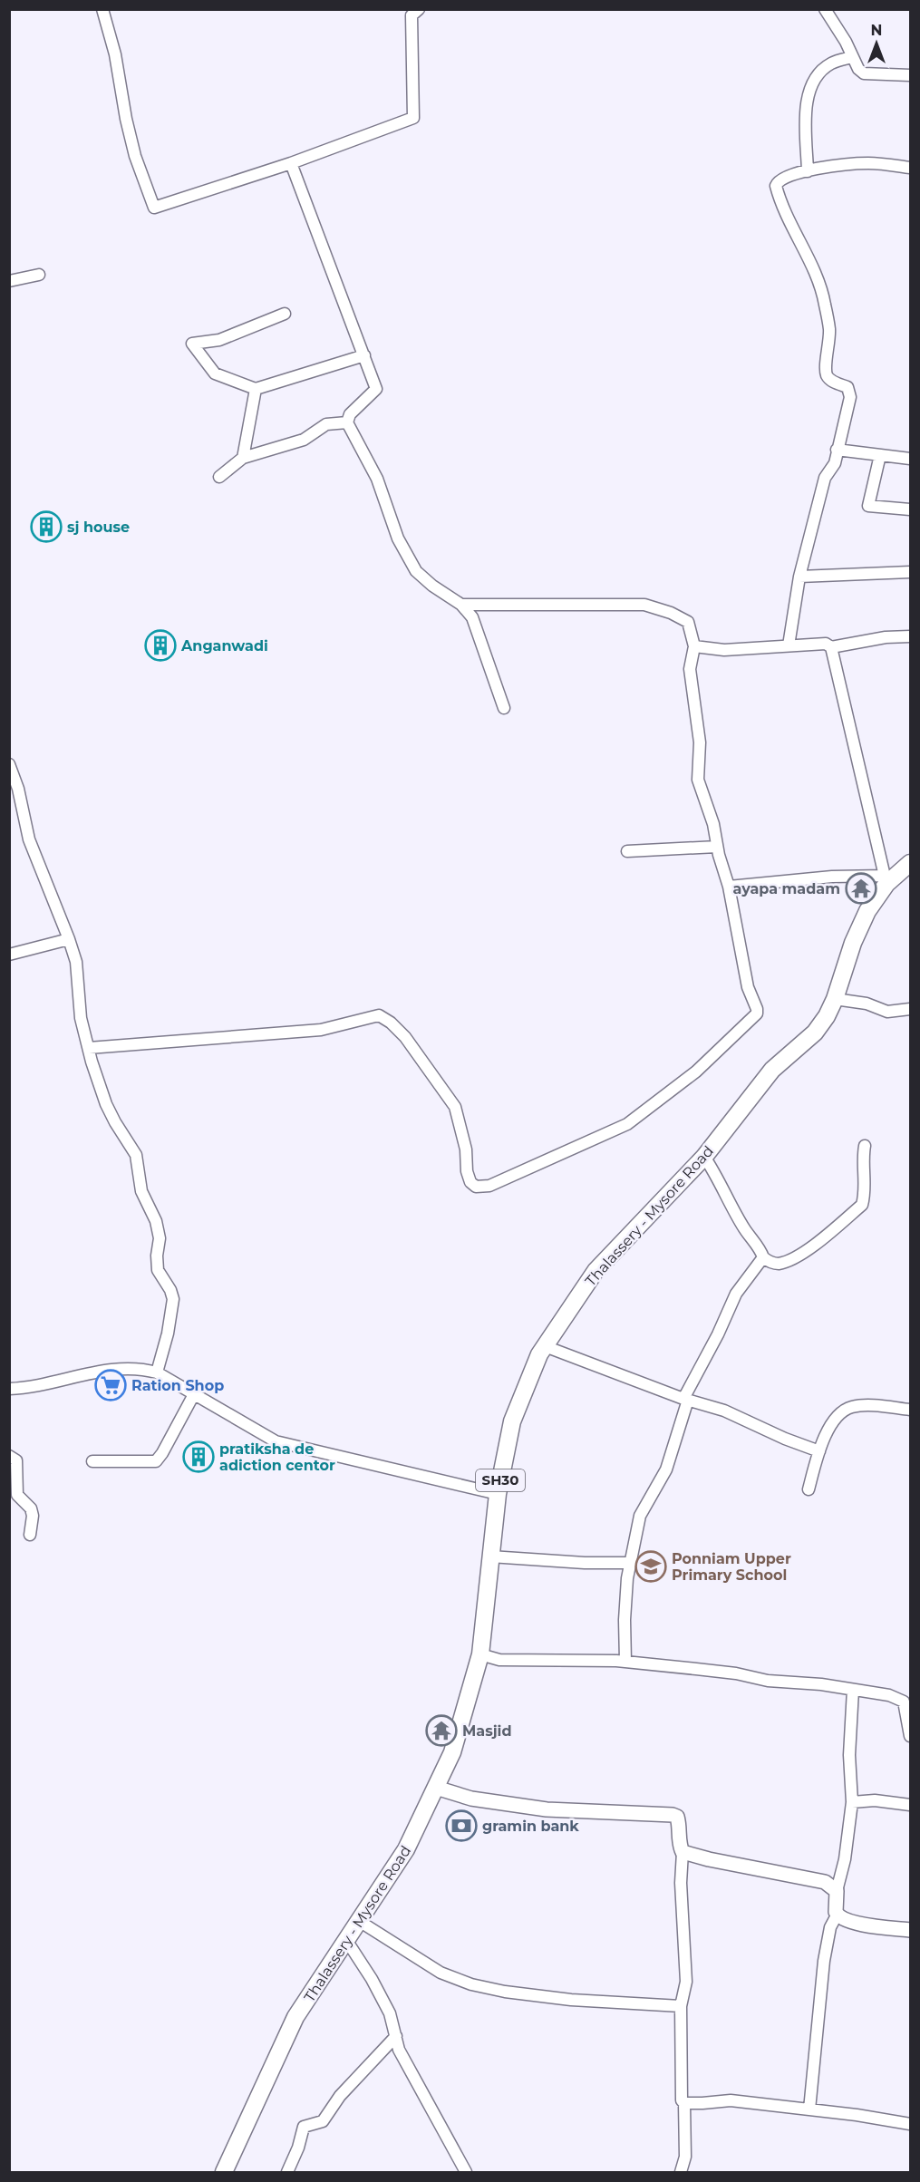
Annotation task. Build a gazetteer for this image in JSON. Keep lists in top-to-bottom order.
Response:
{
  "streets": {
    "main road": ["Thalassery - Mysore Road", "SH30"]
  },
  "places": {
    "building": ["sj house", "Anganwadi", "pratiksha de adiction centor"],
    "temple": ["ayapa madam", "Masjid"],
    "supermarket": ["Ration Shop"],
    "school or university": ["Ponniam Upper Primary School"],
    "bank": ["gramin bank"]
  },
  "north": "top"
}
